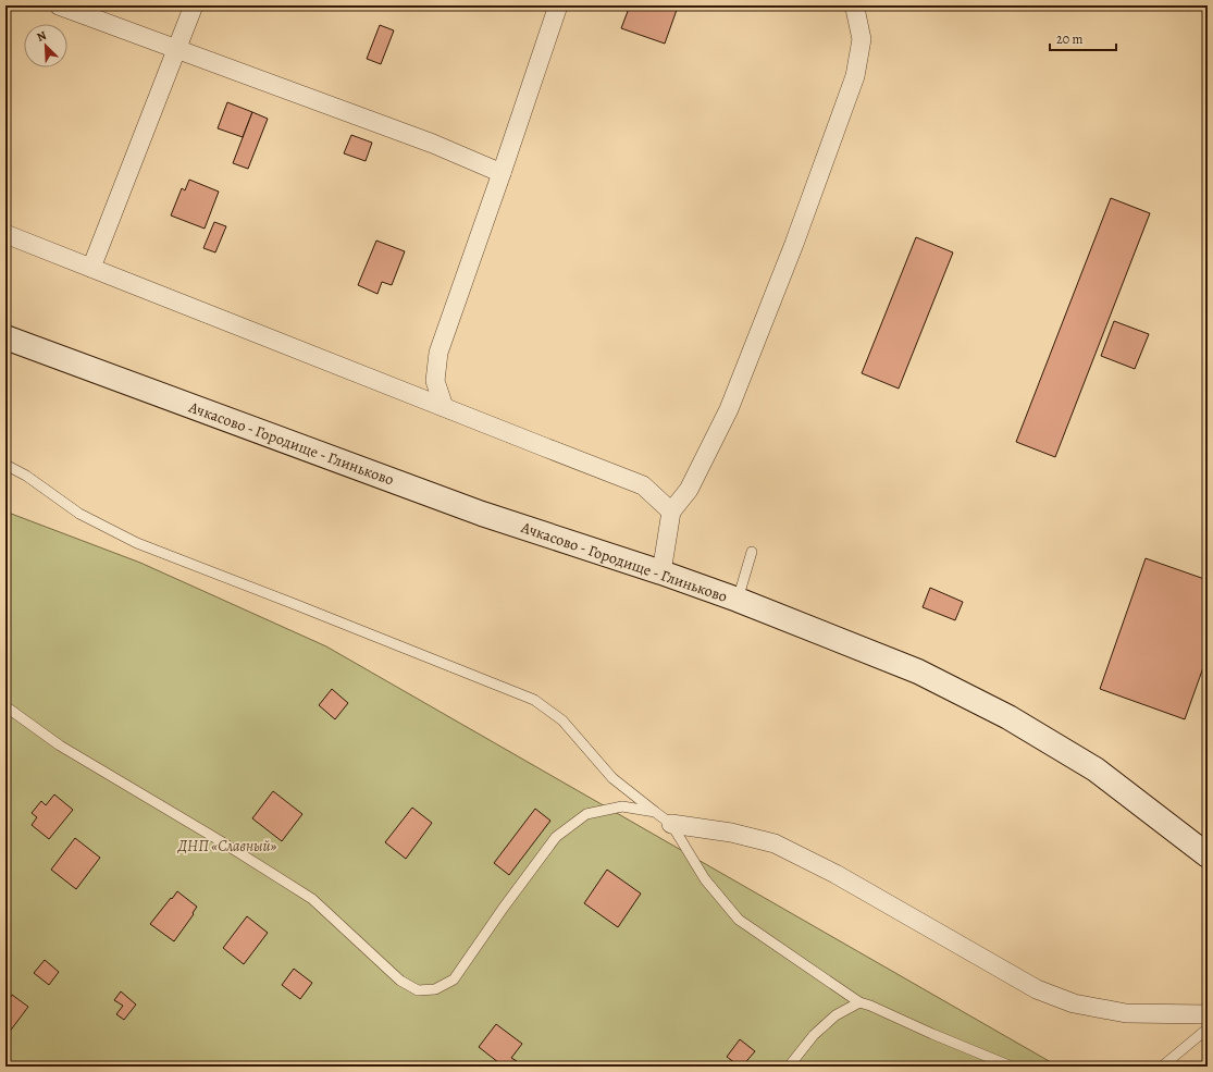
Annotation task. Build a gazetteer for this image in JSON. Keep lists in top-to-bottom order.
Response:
{
  "streets": {
    "street": ["Ачкасово - Городище - Глиньково"]
  },
  "parks": ["ДНП «Славный»"],
  "scale_bar": "20 m",
  "north": "top left"
}
